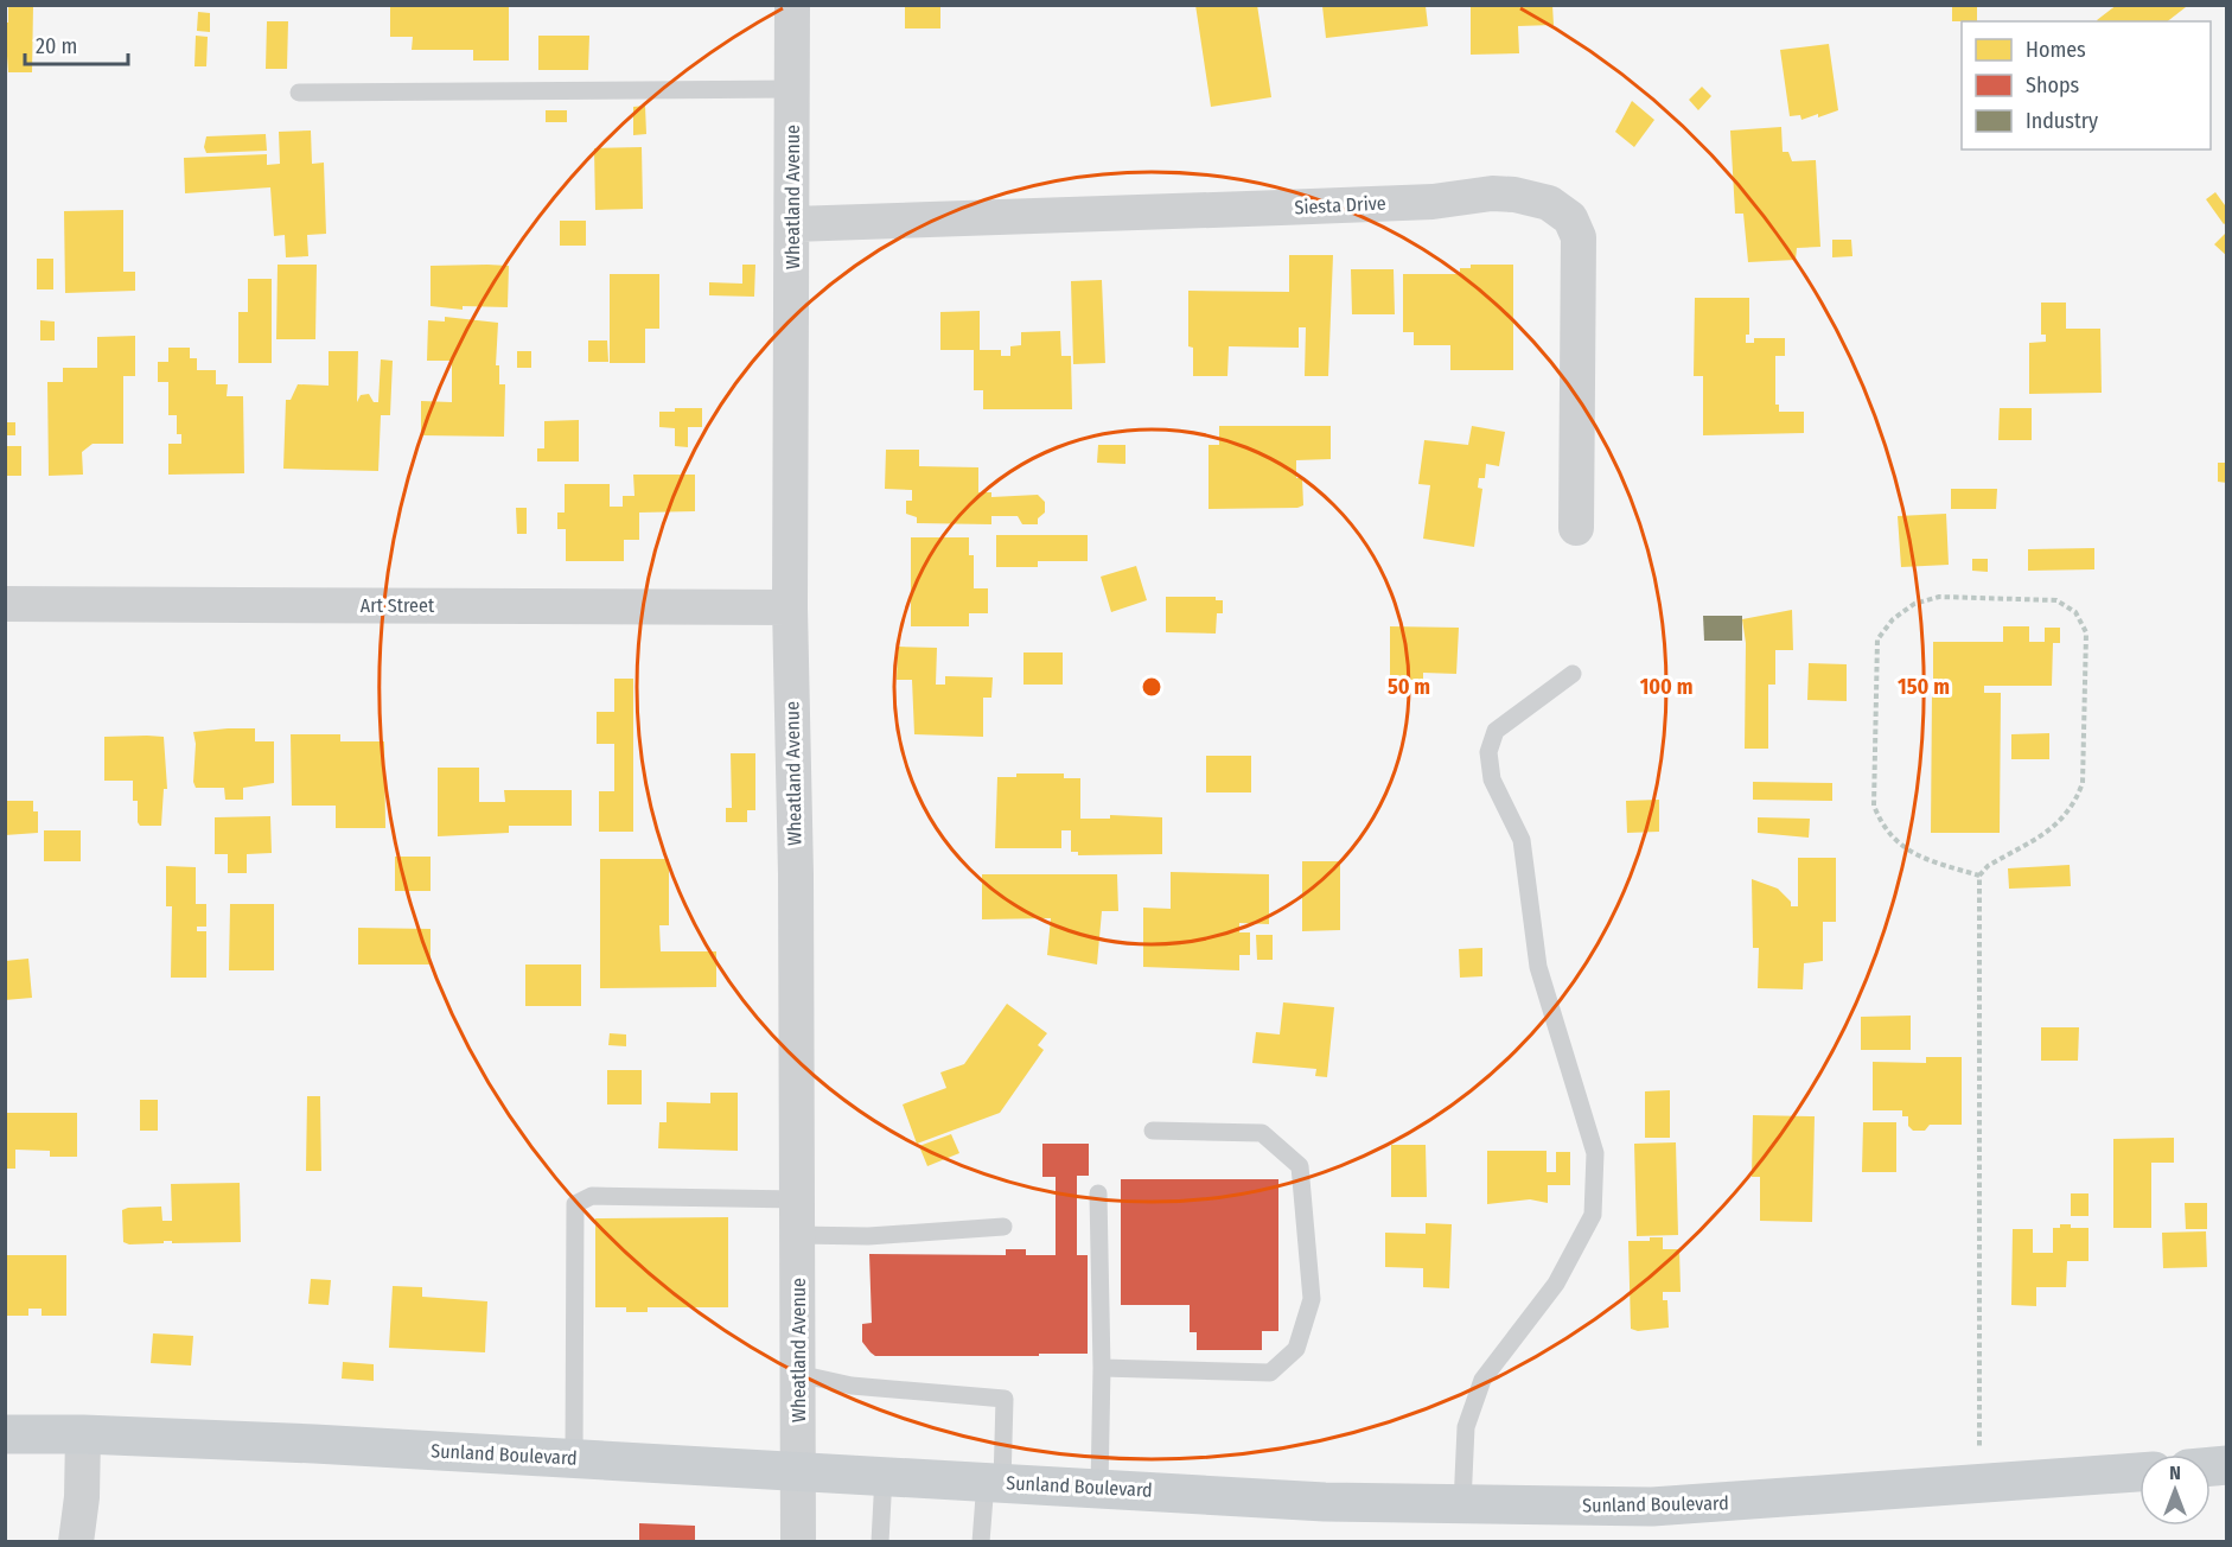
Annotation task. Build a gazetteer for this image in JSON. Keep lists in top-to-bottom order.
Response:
{
  "streets": {
    "main road": ["Sunland Boulevard"],
    "street": ["Wheatland Avenue", "Siesta Drive", "Art Street"]
  },
  "crossings": [
    ["Wheatland Avenue", "Siesta Drive"],
    ["Wheatland Avenue", "Art Street"],
    ["Wheatland Avenue", "Sunland Boulevard"]
  ],
  "legend": ["Homes", "Shops", "Industry"],
  "scale_bar": "20 m",
  "north": "top",
  "rings": ["50 m", "100 m", "150 m"]
}
